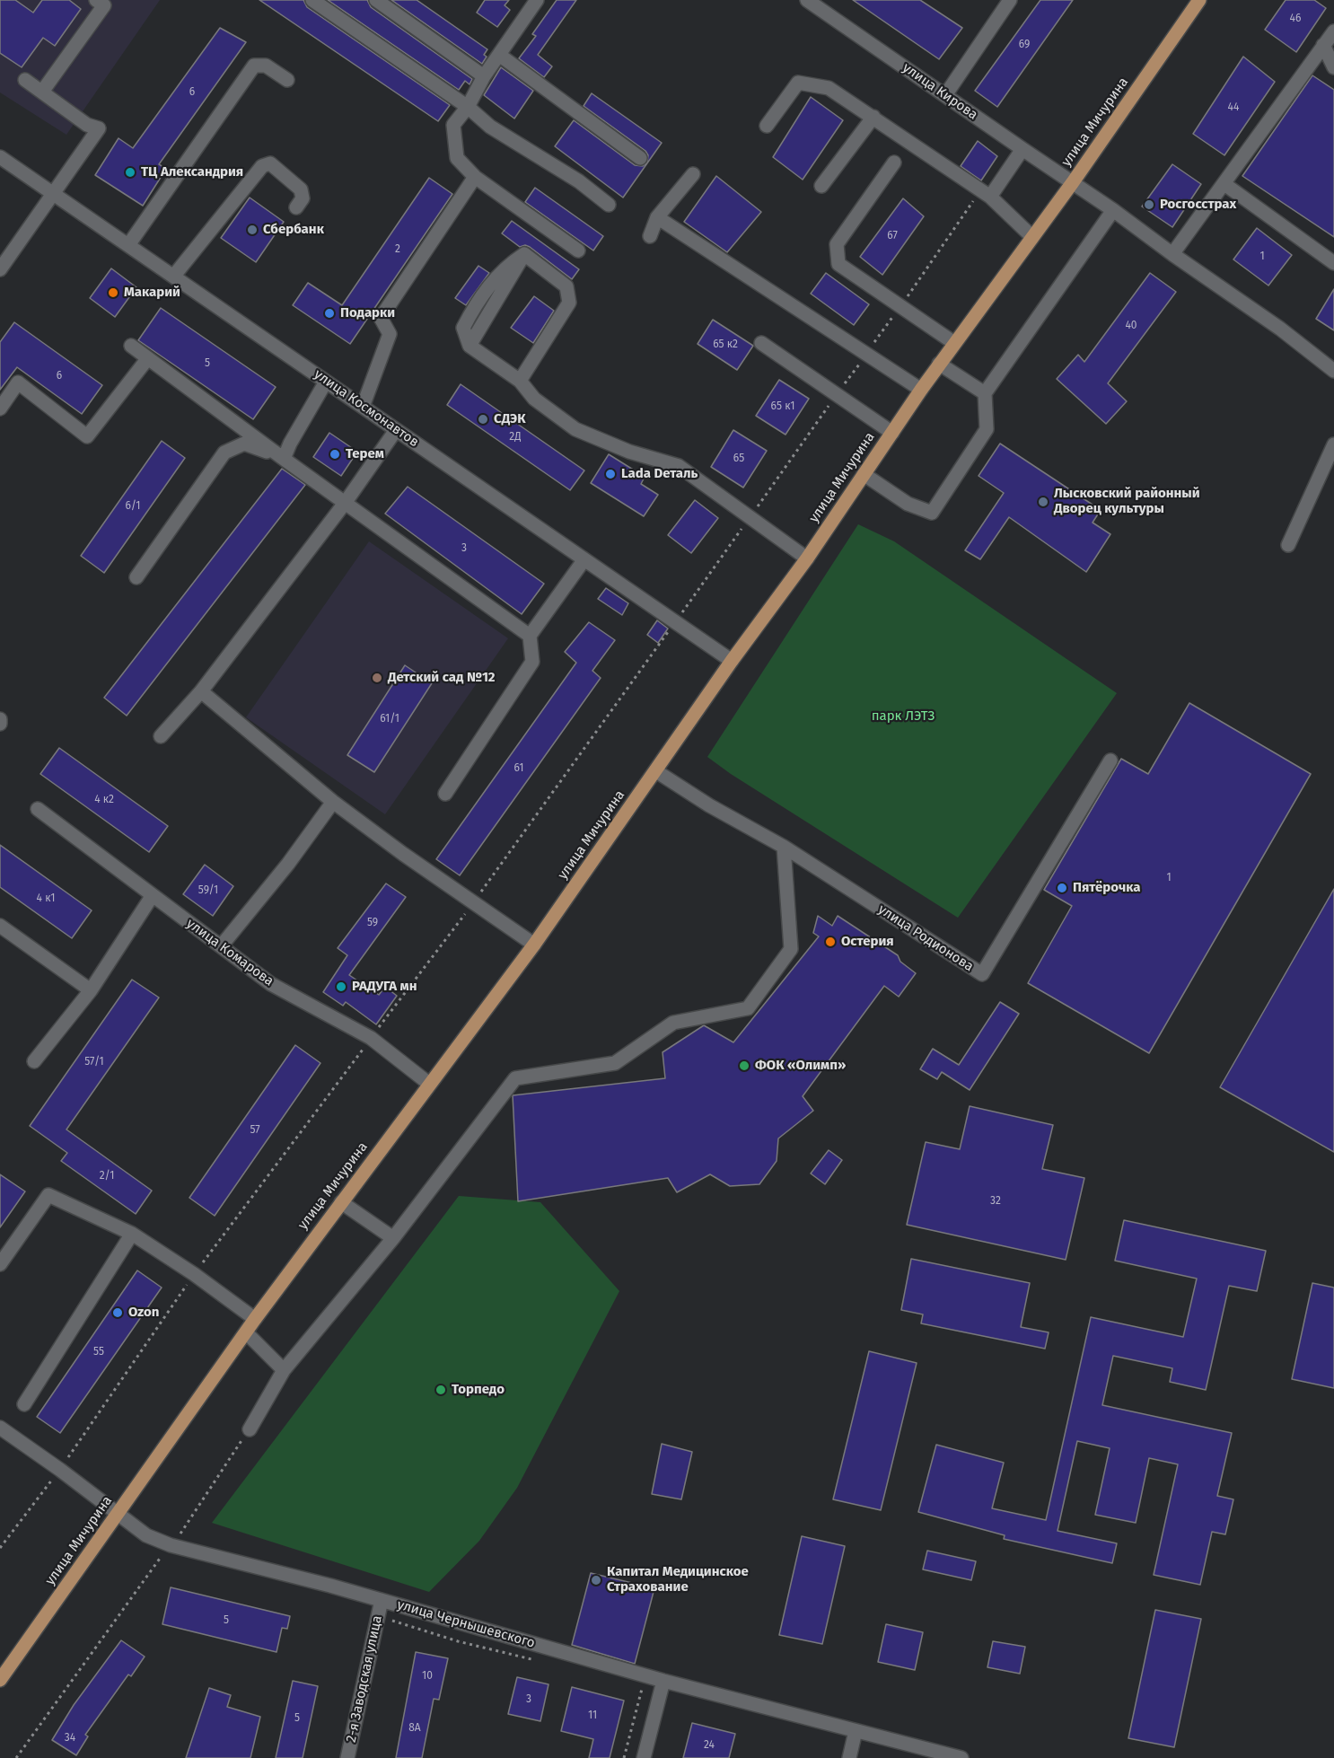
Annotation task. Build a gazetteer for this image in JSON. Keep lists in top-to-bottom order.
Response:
{
  "streets": {
    "main road": ["улица Мичурина"],
    "street": [
      "улица Кирова",
      "улица Космонавтов",
      "улица Родионова",
      "улица Комарова",
      "улица Чернышевского",
      "2-я Заводская улица"
    ]
  },
  "crossings": [
    ["улица Кирова", "улица Мичурина"],
    ["улица Мичурина", "улица Космонавтов"],
    ["улица Мичурина", "улица Родионова"],
    ["улица Мичурина", "улица Комарова"],
    ["улица Мичурина", "улица Чернышевского"],
    ["улица Чернышевского", "2-я Заводская улица"]
  ],
  "parks": ["парк ЛЭТЗ"],
  "places": [
    "ТЦ Александрия",
    "Росгосстрах",
    "Сбербанк",
    "Макарий",
    "Подарки",
    "СДЭК",
    "Терем",
    "Lada Dеталь",
    "Лысковский районный Дворец культуры",
    "Детский сад №12",
    "Пятёрочка",
    "Остерия",
    "РАДУГА мн",
    "ФОК «Олимп»",
    "Ozon",
    "Торпедо",
    "Капитал Медицинское Страхование"
  ],
  "house_numbers": [
    "46",
    "69",
    "6",
    "44",
    "67",
    "2",
    "1",
    "40",
    "65 к2",
    "5",
    "6",
    "65 к1",
    "2Д",
    "65",
    "6/1",
    "3",
    "61/1",
    "61",
    "4 к2",
    "1",
    "59/1",
    "4 к1",
    "59",
    "57/1",
    "57",
    "2/1",
    "32",
    "55",
    "5",
    "10",
    "3",
    "11",
    "5",
    "8А",
    "34",
    "24"
  ]
}
